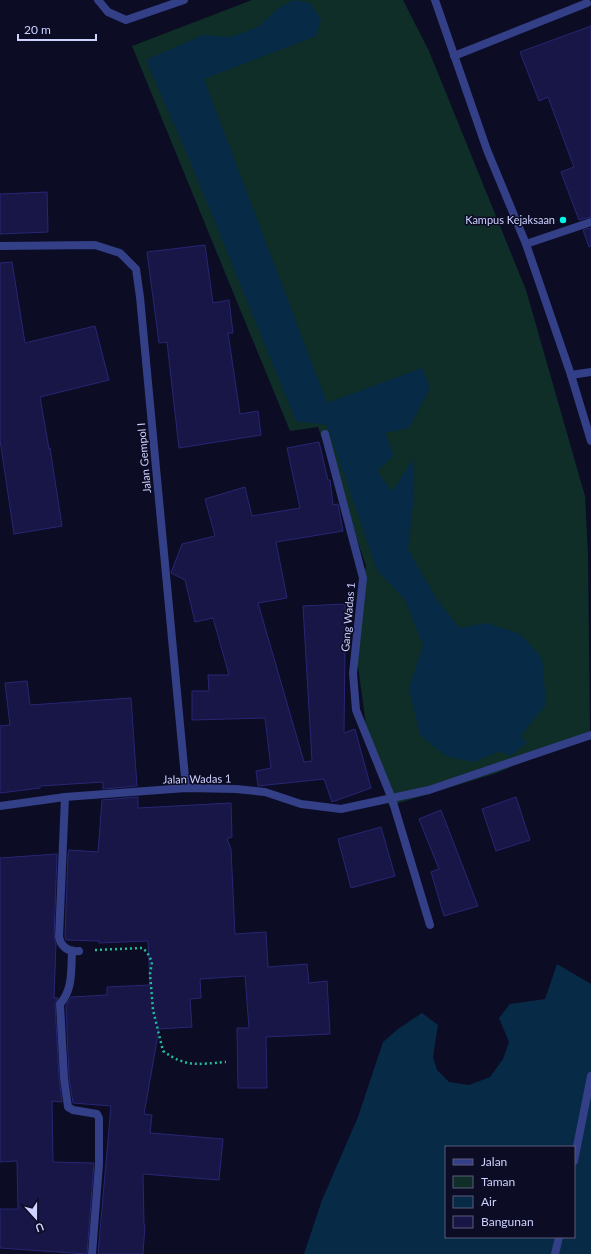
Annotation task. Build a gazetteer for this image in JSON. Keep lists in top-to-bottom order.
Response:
{
  "streets": {
    "street": ["Jalan Gempol I", "Gang Wadas 1", "Jalan Wadas 1"]
  },
  "crossings": [
    ["Jalan Gempol I", "Jalan Wadas 1"],
    ["Gang Wadas 1", "Jalan Wadas 1"]
  ],
  "places": ["Kampus Kejaksaan"],
  "legend": [
    "Jalan",
    "Taman",
    "Air",
    "Bangunan"
  ],
  "scale_bar": "20 m",
  "north": "bottom"
}
